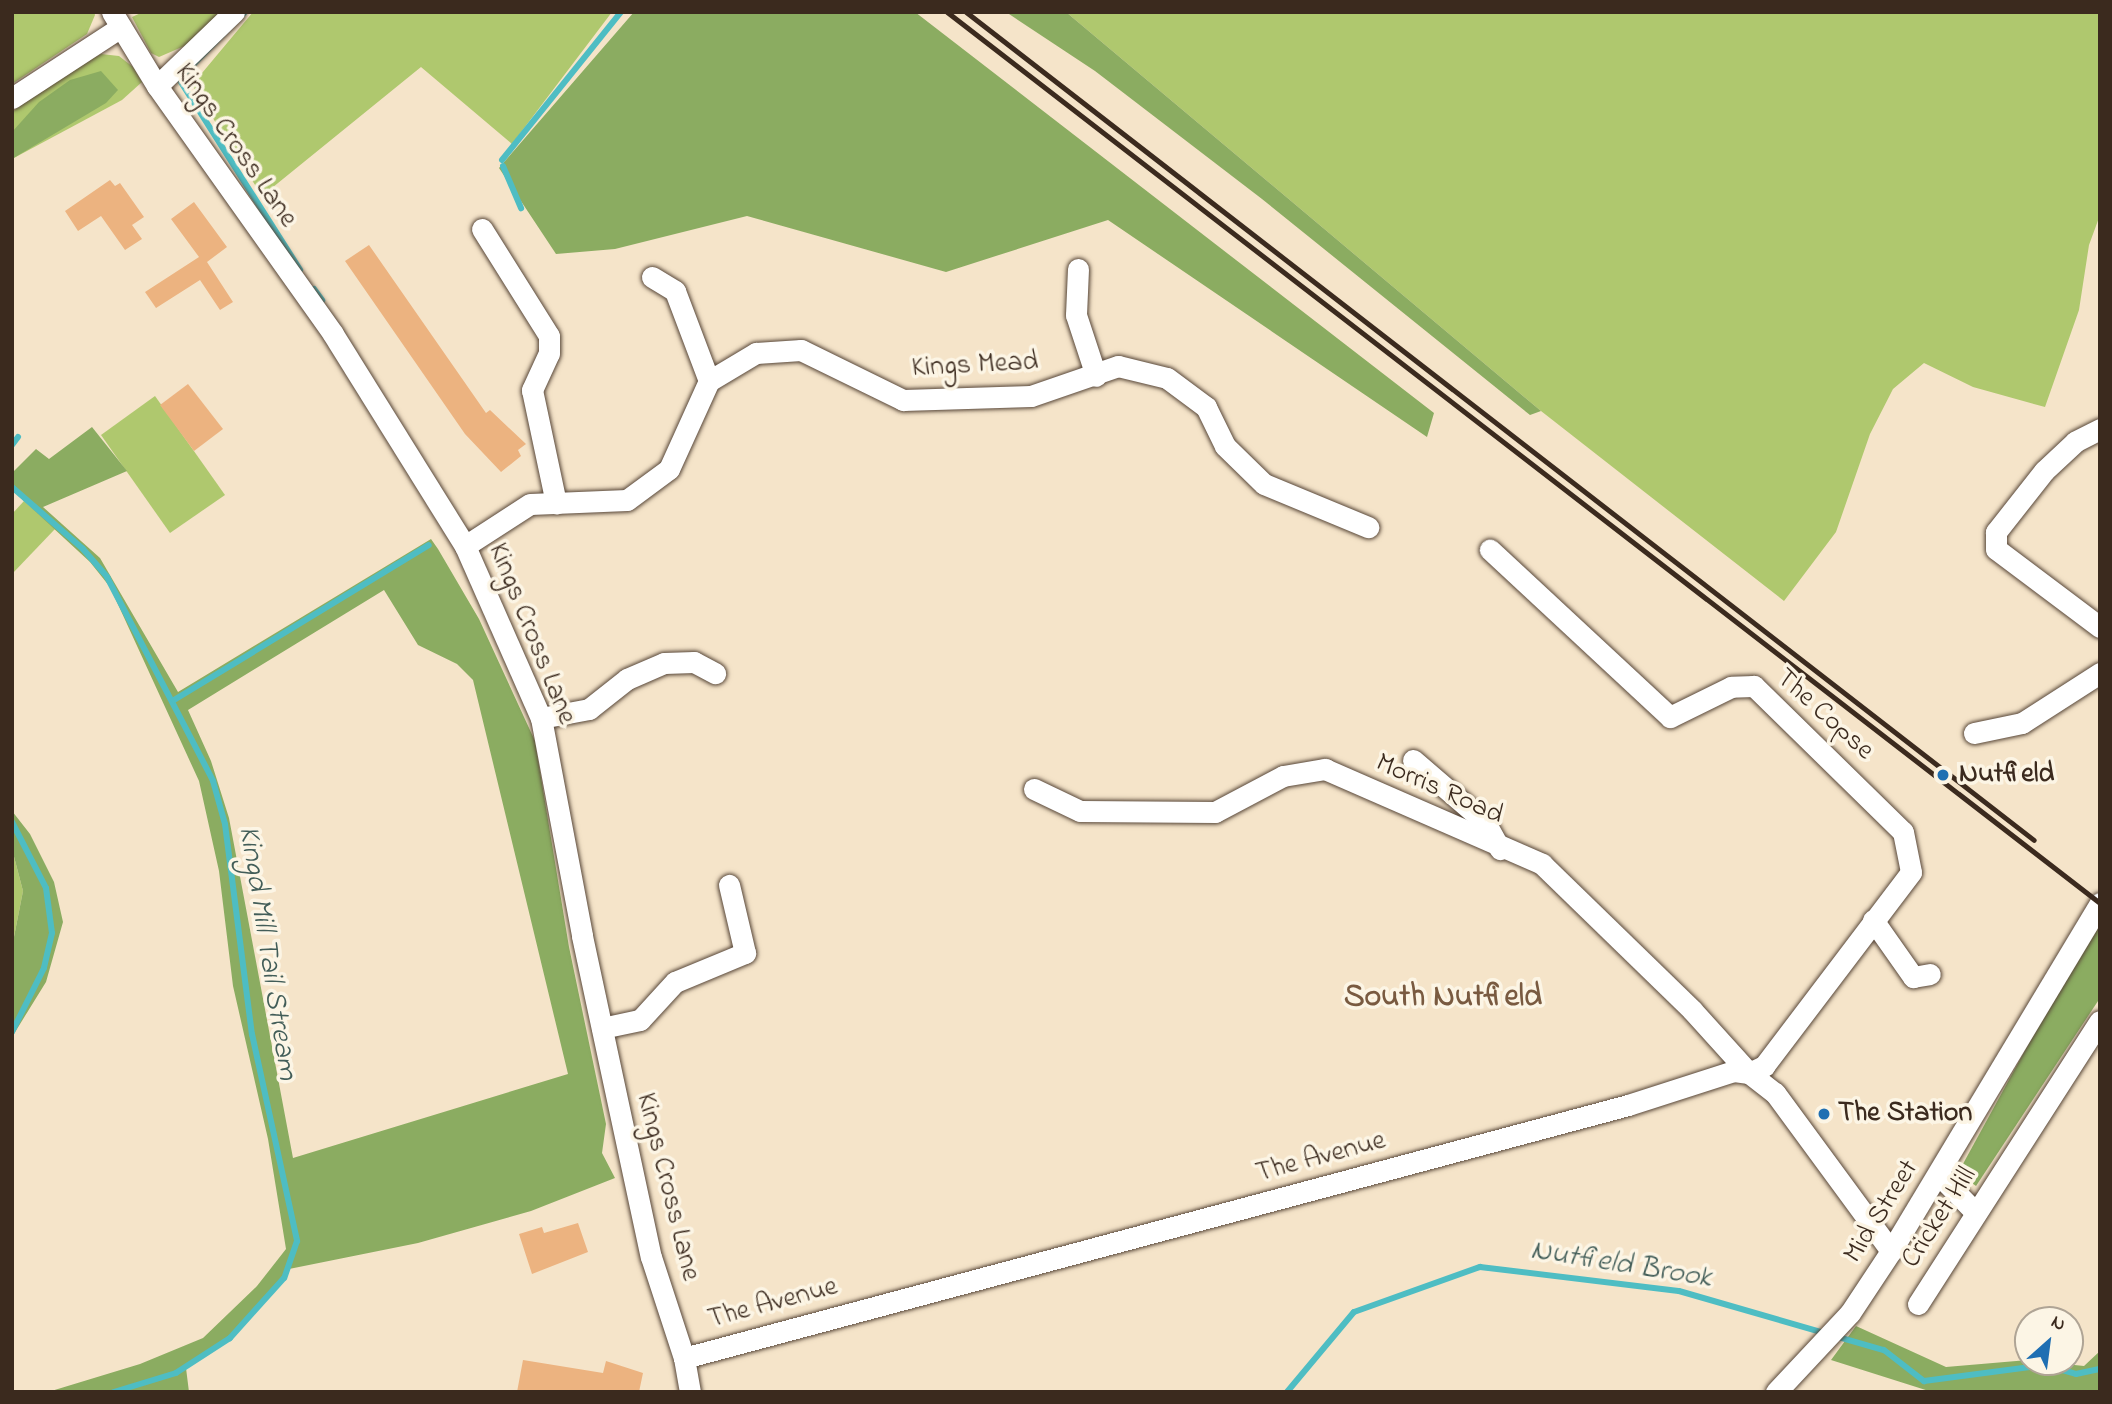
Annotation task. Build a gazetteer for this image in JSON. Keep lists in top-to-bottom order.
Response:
{
  "streets": {
    "street": [
      "Kings Cross Lane",
      "Kings Mead",
      "The Copse",
      "Morris Road",
      "The Avenue",
      "Mid Street",
      "Cricket Hill"
    ]
  },
  "crossings": [
    ["Kings Cross Lane", "The Avenue"],
    ["Morris Road", "The Avenue"]
  ],
  "districts": ["South Nutfield"],
  "water": ["Kingd Mill Tail Stream", "Nutfield Brook"],
  "places": ["Nutfield", "The Station"],
  "north": "top right"
}
